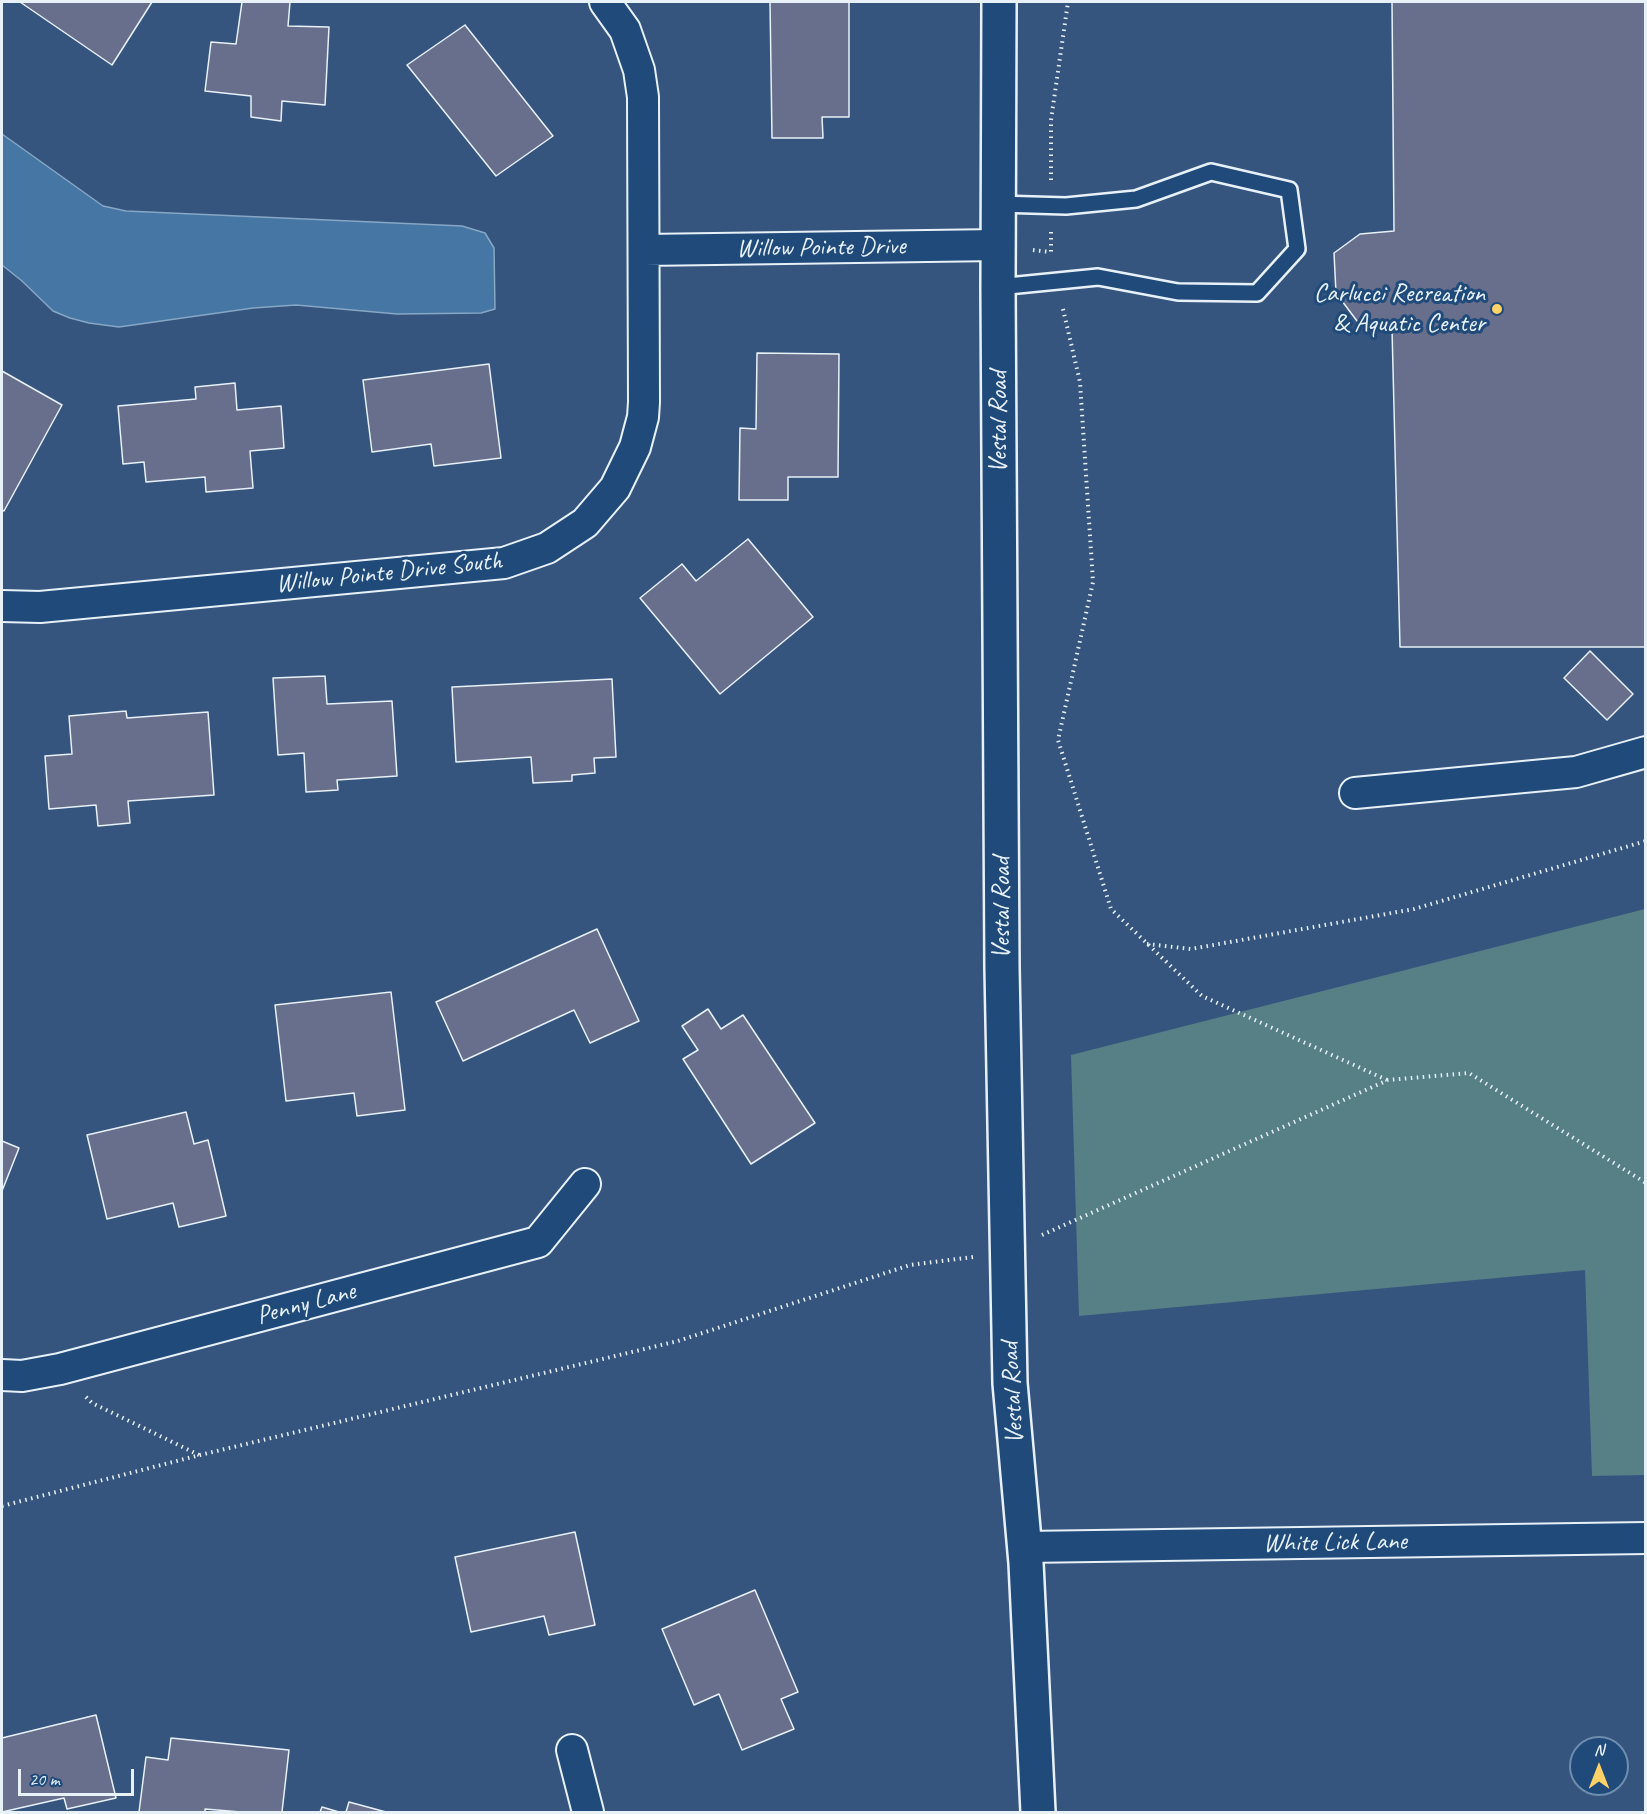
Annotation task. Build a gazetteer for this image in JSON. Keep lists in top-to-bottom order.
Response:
{
  "streets": {
    "street": [
      "Willow Pointe Drive",
      "Vestal Road",
      "Willow Pointe Drive South",
      "Penny Lane",
      "White Lick Lane"
    ]
  },
  "crossings": [
    ["Willow Pointe Drive", "Vestal Road"],
    ["Willow Pointe Drive", "Willow Pointe Drive South"],
    ["Vestal Road", "White Lick Lane"]
  ],
  "places": ["Carlucci Recreation & Aquatic Center"],
  "scale_bar": "20 m",
  "north": "top"
}
